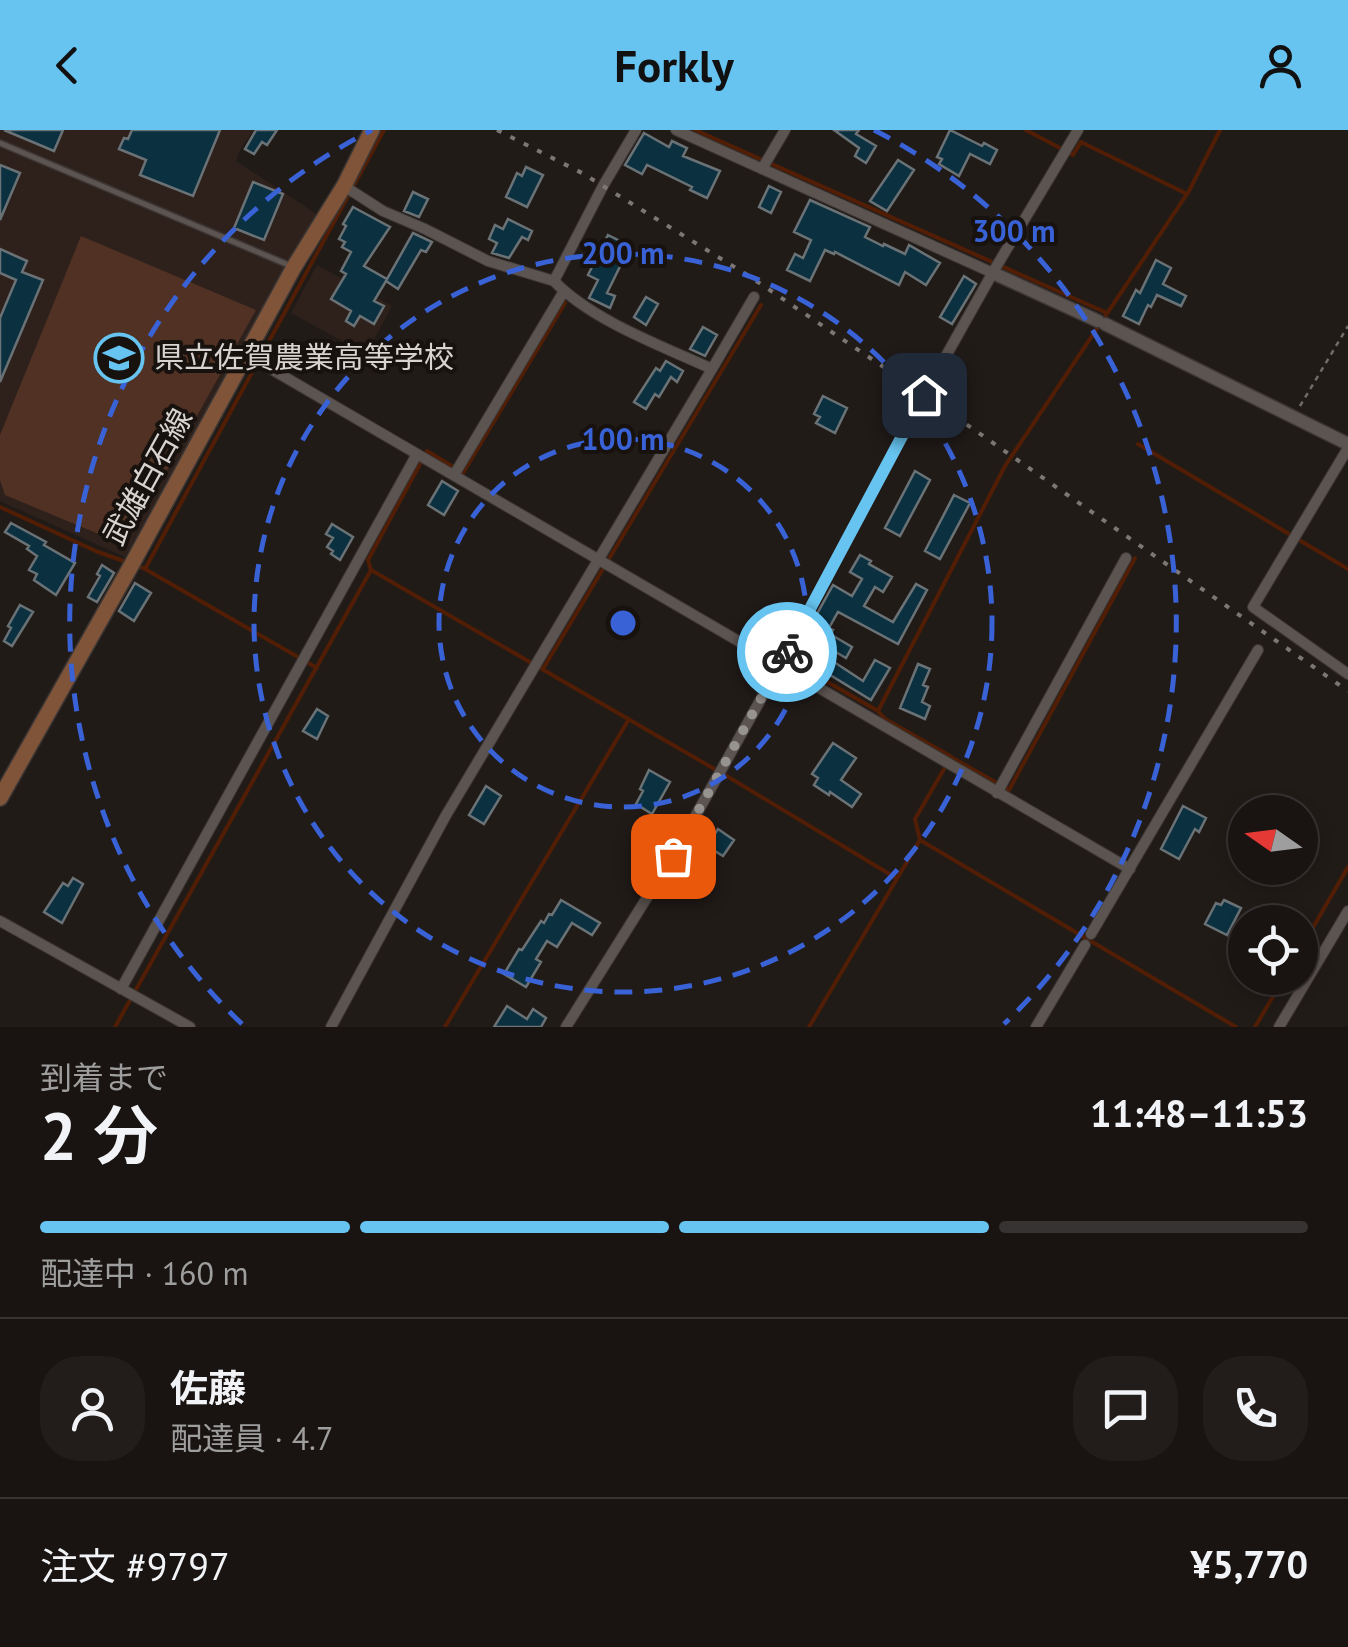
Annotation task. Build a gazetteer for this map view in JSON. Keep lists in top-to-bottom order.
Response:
{
  "streets": {
    "main road": ["武雄白石線"]
  },
  "places": {
    "school or university": ["県立佐賀農業高等学校"]
  },
  "north": "left",
  "page": {
    "header": "Forkly",
    "heading": ["2 分", "到着まで", "11:48–11:53"],
    "panel": [
      "佐藤",
      "配達員 · 4.7",
      "注文 #9797",
      "¥5,770"
    ],
    "bar": "配達中 · 160 m"
  },
  "rings": ["300 m", "200 m", "100 m"]
}
